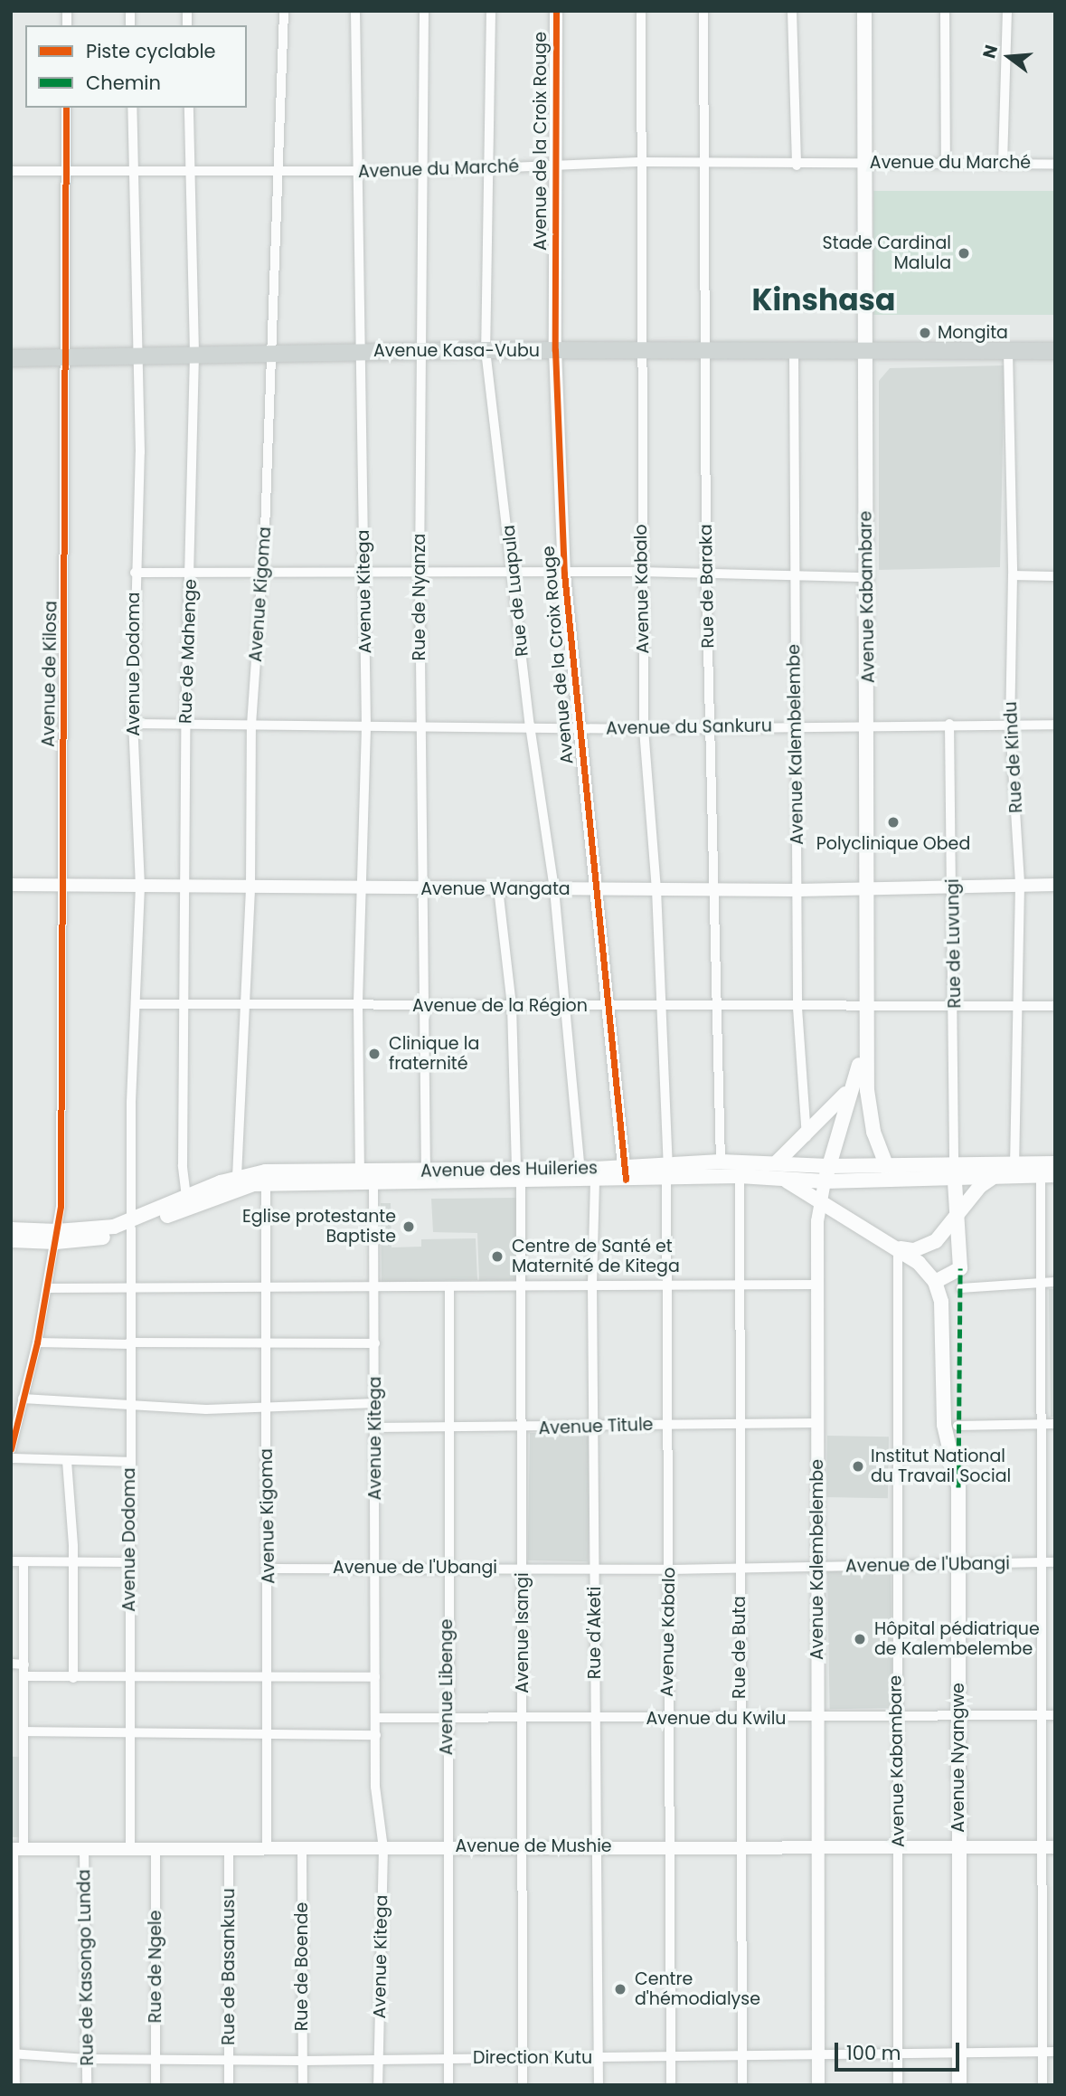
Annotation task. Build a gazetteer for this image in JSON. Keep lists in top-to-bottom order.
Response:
{
  "streets": {
    "main road": [
      "Avenue Kasa-Vubu",
      "Avenue Kabambare",
      "Avenue Kalembelembe",
      "Avenue des Huileries",
      "Avenue Nyangwe"
    ],
    "street": [
      "Avenue de la Croix Rouge",
      "Avenue du Marché",
      "Rue de Baraka",
      "Avenue Kabalo",
      "Rue de Luapula",
      "Avenue Kitega",
      "Avenue Kigoma",
      "Rue de Nyanza",
      "Rue de Mahenge",
      "Avenue Dodoma",
      "Avenue de Kilosa",
      "Avenue du Sankuru",
      "Rue de Kindu",
      "Avenue Wangata",
      "Rue de Luvungi",
      "Avenue de la Région",
      "Avenue Titule",
      "Avenue de l'Ubangi",
      "Avenue Isangi",
      "Rue d'Aketi",
      "Rue de Buta",
      "Avenue Libenge",
      "Avenue du Kwilu",
      "Avenue de Mushie",
      "Rue de Ngele",
      "Rue de Basankusu",
      "Rue de Boende",
      "Rue de Kasongo Lunda",
      "Direction Kutu"
    ]
  },
  "crossings": [
    ["Avenue de la Croix Rouge", "Avenue du Marché"],
    ["Avenue de la Croix Rouge", "Avenue Kasa-Vubu"],
    ["Avenue de la Croix Rouge", "Avenue du Sankuru"],
    ["Avenue de la Croix Rouge", "Avenue Wangata"],
    ["Avenue de la Croix Rouge", "Avenue de la Région"],
    ["Avenue de la Croix Rouge", "Avenue des Huileries"],
    ["Avenue du Marché", "Rue de Baraka"],
    ["Avenue du Marché", "Avenue Kabalo"],
    ["Avenue du Marché", "Rue de Luapula"],
    ["Avenue du Marché", "Avenue Kitega"],
    ["Avenue du Marché", "Avenue Kigoma"],
    ["Avenue du Marché", "Rue de Nyanza"],
    ["Avenue du Marché", "Avenue Kabambare"],
    ["Avenue du Marché", "Rue de Mahenge"],
    ["Avenue du Marché", "Avenue Dodoma"],
    ["Avenue du Marché", "Avenue de Kilosa"],
    ["Avenue Kasa-Vubu", "Rue de Baraka"],
    ["Avenue Kasa-Vubu", "Avenue Kabalo"],
    ["Avenue Kasa-Vubu", "Rue de Luapula"],
    ["Avenue Kasa-Vubu", "Avenue Kitega"],
    ["Avenue Kasa-Vubu", "Avenue Kigoma"],
    ["Avenue Kasa-Vubu", "Rue de Nyanza"],
    ["Avenue Kasa-Vubu", "Avenue Kabambare"],
    ["Avenue Kasa-Vubu", "Rue de Mahenge"],
    ["Avenue Kasa-Vubu", "Avenue Dodoma"],
    ["Avenue Kasa-Vubu", "Avenue de Kilosa"],
    ["Avenue Kasa-Vubu", "Avenue Kalembelembe"],
    ["Avenue Kasa-Vubu", "Rue de Kindu"],
    ["Rue de Baraka", "Avenue du Sankuru"],
    ["Rue de Baraka", "Avenue Wangata"],
    ["Rue de Baraka", "Avenue de la Région"],
    ["Rue de Baraka", "Avenue des Huileries"],
    ["Avenue Kabalo", "Avenue du Sankuru"],
    ["Avenue Kabalo", "Avenue Wangata"],
    ["Avenue Kabalo", "Avenue de la Région"],
    ["Avenue Kabalo", "Avenue des Huileries"],
    ["Avenue Kabalo", "Avenue Titule"],
    ["Avenue Kabalo", "Avenue de l'Ubangi"],
    ["Avenue Kabalo", "Avenue du Kwilu"],
    ["Avenue Kabalo", "Avenue de Mushie"],
    ["Avenue Kabalo", "Direction Kutu"],
    ["Rue de Luapula", "Avenue du Sankuru"],
    ["Rue de Luapula", "Avenue Wangata"],
    ["Rue de Luapula", "Avenue de la Région"],
    ["Rue de Luapula", "Avenue des Huileries"],
    ["Avenue Kitega", "Avenue du Sankuru"],
    ["Avenue Kitega", "Avenue Wangata"],
    ["Avenue Kitega", "Avenue de la Région"],
    ["Avenue Kitega", "Avenue des Huileries"],
    ["Avenue Kitega", "Avenue Titule"],
    ["Avenue Kitega", "Avenue de l'Ubangi"],
    ["Avenue Kitega", "Avenue du Kwilu"],
    ["Avenue Kitega", "Avenue de Mushie"],
    ["Avenue Kitega", "Direction Kutu"],
    ["Avenue Kigoma", "Avenue du Sankuru"],
    ["Avenue Kigoma", "Avenue Wangata"],
    ["Avenue Kigoma", "Avenue de la Région"],
    ["Avenue Kigoma", "Avenue des Huileries"],
    ["Avenue Kigoma", "Avenue de l'Ubangi"],
    ["Avenue Kigoma", "Avenue de Mushie"],
    ["Rue de Nyanza", "Avenue du Sankuru"],
    ["Rue de Nyanza", "Avenue Wangata"],
    ["Rue de Nyanza", "Avenue de la Région"],
    ["Rue de Nyanza", "Avenue des Huileries"],
    ["Avenue Kabambare", "Avenue du Sankuru"],
    ["Avenue Kabambare", "Avenue Kalembelembe"],
    ["Avenue Kabambare", "Avenue Wangata"],
    ["Avenue Kabambare", "Avenue de la Région"],
    ["Avenue Kabambare", "Avenue des Huileries"],
    ["Avenue Kabambare", "Avenue de l'Ubangi"],
    ["Avenue Kabambare", "Avenue du Kwilu"],
    ["Avenue Kabambare", "Avenue de Mushie"],
    ["Avenue Kabambare", "Direction Kutu"],
    ["Rue de Mahenge", "Avenue du Sankuru"],
    ["Rue de Mahenge", "Avenue Wangata"],
    ["Rue de Mahenge", "Avenue de la Région"],
    ["Rue de Mahenge", "Avenue des Huileries"],
    ["Avenue Dodoma", "Avenue du Sankuru"],
    ["Avenue Dodoma", "Avenue Wangata"],
    ["Avenue Dodoma", "Avenue de la Région"],
    ["Avenue Dodoma", "Avenue des Huileries"],
    ["Avenue Dodoma", "Avenue de Mushie"],
    ["Avenue de Kilosa", "Avenue Wangata"],
    ["Avenue de Kilosa", "Avenue des Huileries"],
    ["Avenue du Sankuru", "Avenue Kalembelembe"],
    ["Avenue du Sankuru", "Rue de Kindu"],
    ["Avenue du Sankuru", "Rue de Luvungi"],
    ["Avenue Kalembelembe", "Avenue Wangata"],
    ["Avenue Kalembelembe", "Avenue de la Région"],
    ["Avenue Kalembelembe", "Avenue des Huileries"],
    ["Avenue Kalembelembe", "Avenue Titule"],
    ["Avenue Kalembelembe", "Avenue de l'Ubangi"],
    ["Avenue Kalembelembe", "Avenue du Kwilu"],
    ["Avenue Kalembelembe", "Avenue de Mushie"],
    ["Avenue Kalembelembe", "Direction Kutu"],
    ["Rue de Kindu", "Avenue Wangata"],
    ["Rue de Kindu", "Avenue de la Région"],
    ["Rue de Kindu", "Avenue des Huileries"],
    ["Avenue Wangata", "Rue de Luvungi"],
    ["Avenue Wangata", "Avenue Isangi"],
    ["Rue de Luvungi", "Avenue de la Région"],
    ["Rue de Luvungi", "Avenue des Huileries"],
    ["Avenue de la Région", "Avenue Isangi"],
    ["Avenue des Huileries", "Avenue Isangi"],
    ["Avenue des Huileries", "Rue d'Aketi"],
    ["Avenue des Huileries", "Rue de Buta"],
    ["Avenue Titule", "Avenue Isangi"],
    ["Avenue Titule", "Rue d'Aketi"],
    ["Avenue Titule", "Rue de Buta"],
    ["Avenue Titule", "Avenue Libenge"],
    ["Avenue de l'Ubangi", "Avenue Isangi"],
    ["Avenue de l'Ubangi", "Rue d'Aketi"],
    ["Avenue de l'Ubangi", "Rue de Buta"],
    ["Avenue de l'Ubangi", "Avenue Libenge"],
    ["Avenue de l'Ubangi", "Avenue Nyangwe"],
    ["Avenue Isangi", "Avenue du Kwilu"],
    ["Avenue Isangi", "Avenue de Mushie"],
    ["Avenue Isangi", "Direction Kutu"],
    ["Rue d'Aketi", "Avenue du Kwilu"],
    ["Rue d'Aketi", "Avenue de Mushie"],
    ["Rue d'Aketi", "Direction Kutu"],
    ["Rue de Buta", "Avenue du Kwilu"],
    ["Rue de Buta", "Avenue de Mushie"],
    ["Rue de Buta", "Direction Kutu"],
    ["Avenue Libenge", "Avenue du Kwilu"],
    ["Avenue Libenge", "Avenue de Mushie"],
    ["Avenue Libenge", "Direction Kutu"],
    ["Avenue du Kwilu", "Avenue Nyangwe"],
    ["Avenue Nyangwe", "Avenue de Mushie"],
    ["Avenue Nyangwe", "Direction Kutu"],
    ["Avenue de Mushie", "Rue de Ngele"],
    ["Avenue de Mushie", "Rue de Basankusu"],
    ["Avenue de Mushie", "Rue de Boende"],
    ["Avenue de Mushie", "Rue de Kasongo Lunda"],
    ["Rue de Ngele", "Direction Kutu"],
    ["Rue de Basankusu", "Direction Kutu"],
    ["Rue de Boende", "Direction Kutu"],
    ["Rue de Kasongo Lunda", "Direction Kutu"]
  ],
  "districts": ["Kinshasa"],
  "places": [
    "Stade Cardinal Malula",
    "Mongita",
    "Polyclinique Obed",
    "Clinique la fraternité",
    "Eglise protestante Baptiste",
    "Centre de Santé et Maternité de Kitega",
    "Institut National du Travail Social",
    "Hôpital pédiatrique de Kalembelembe",
    "Centre d'hémodialyse"
  ],
  "legend": ["Piste cyclable", "Chemin"],
  "scale_bar": "100 m",
  "north": "left"
}
